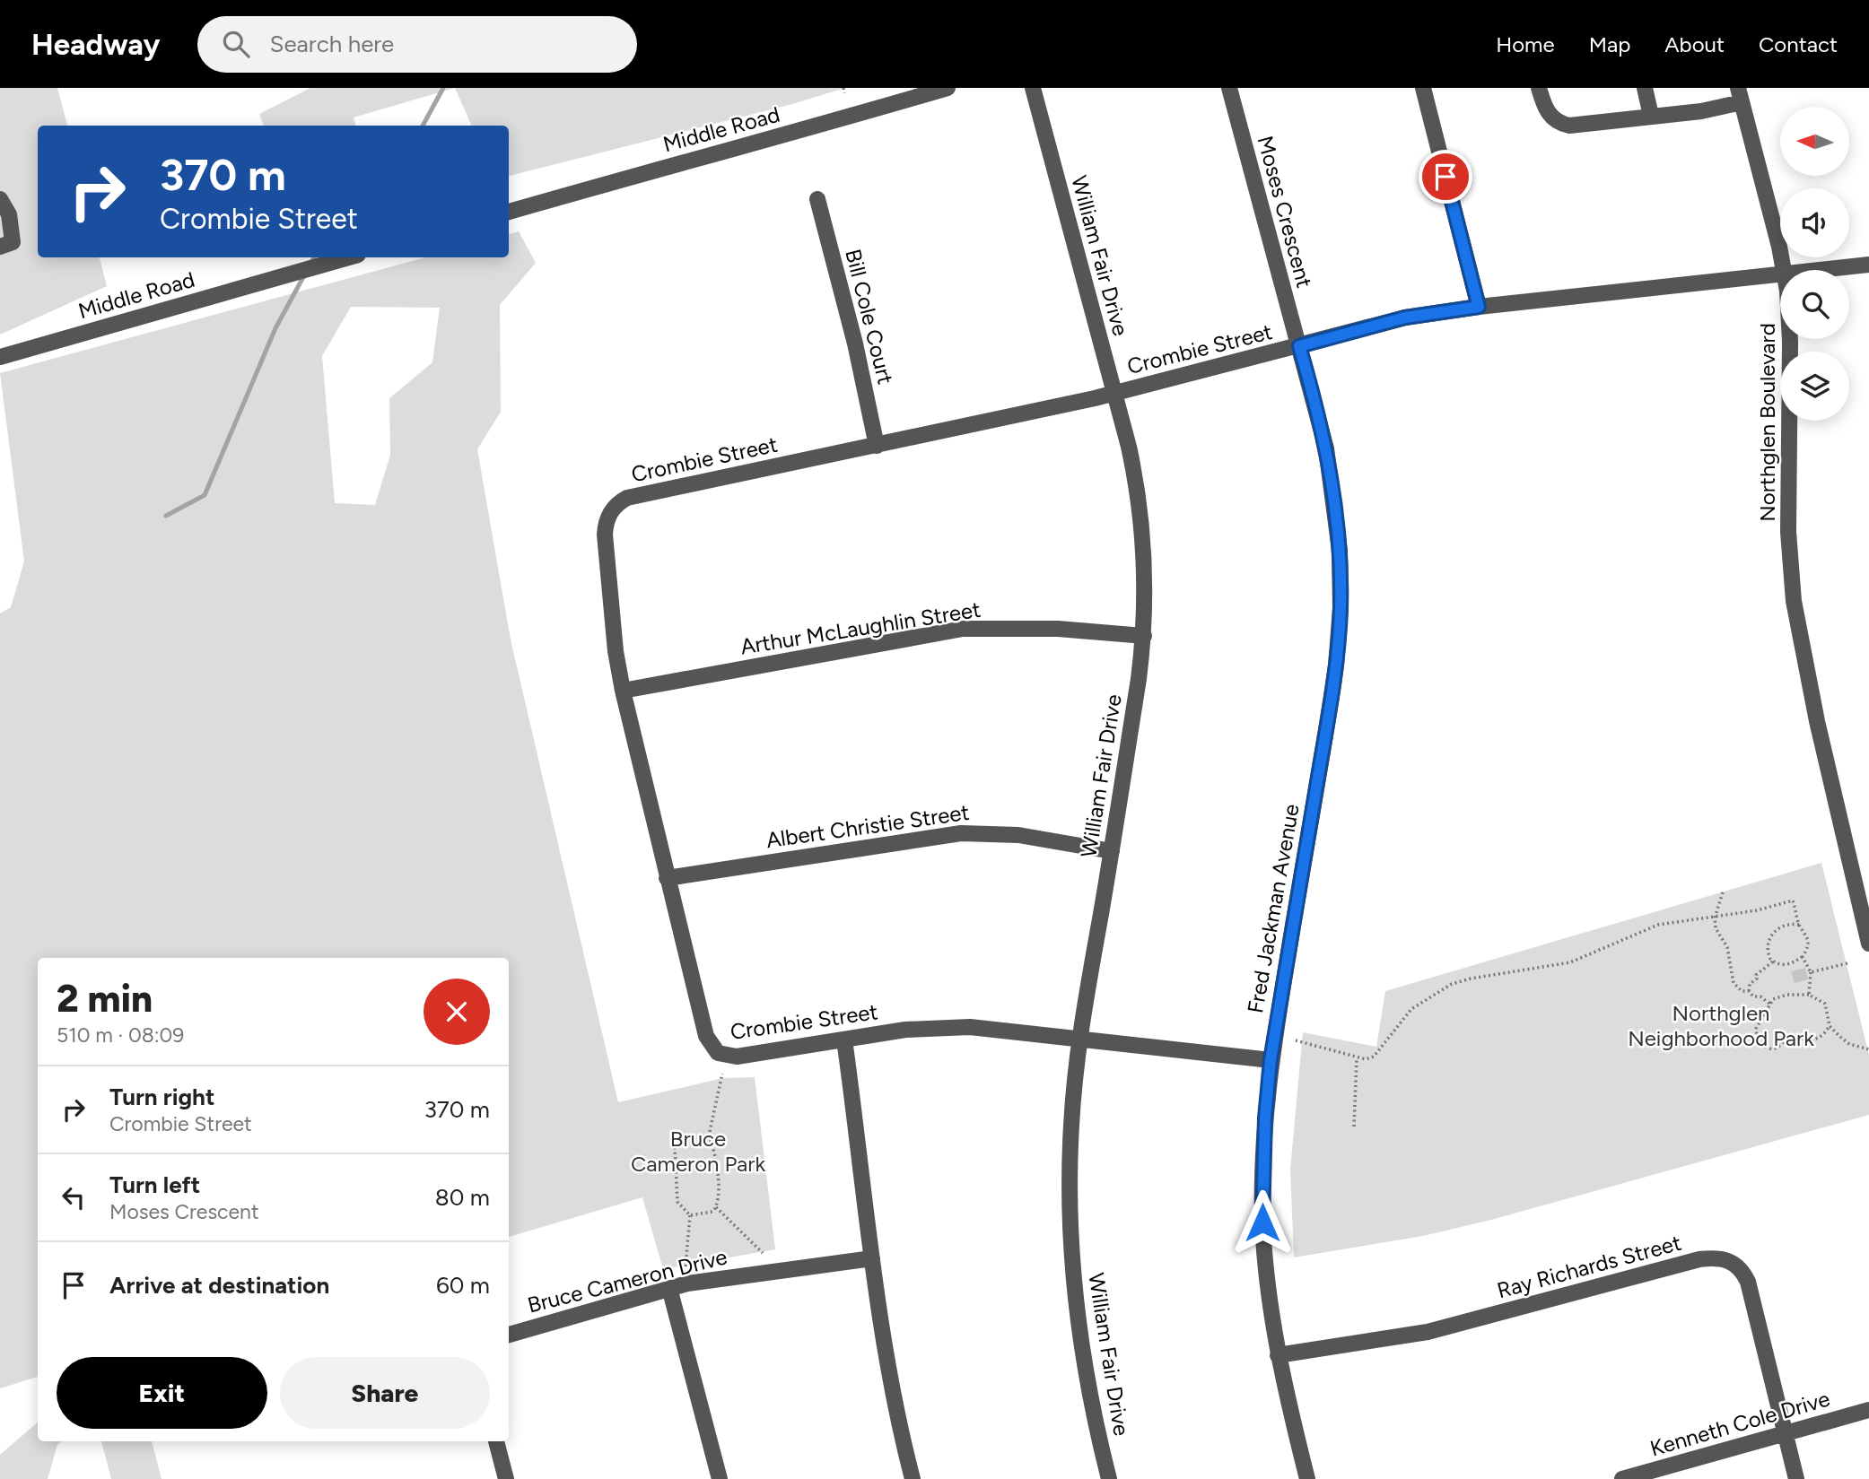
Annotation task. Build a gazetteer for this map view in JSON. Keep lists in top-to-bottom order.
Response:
{
  "streets": {
    "street": [
      "Middle Road",
      "Moses Crescent",
      "William Fair Drive",
      "Bill Cole Court",
      "Crombie Street",
      "Northglen Boulevard",
      "Arthur McLaughlin Street",
      "Albert Christie Street",
      "Fred Jackman Avenue",
      "Ray Richards Street",
      "Bruce Cameron Drive",
      "Kenneth Cole Drive"
    ]
  },
  "crossings": [
    ["Moses Crescent", "Crombie Street"],
    ["Moses Crescent", "Fred Jackman Avenue"],
    ["William Fair Drive", "Crombie Street"],
    ["William Fair Drive", "Arthur McLaughlin Street"],
    ["William Fair Drive", "Albert Christie Street"],
    ["Bill Cole Court", "Crombie Street"],
    ["Crombie Street", "Arthur McLaughlin Street"],
    ["Crombie Street", "Albert Christie Street"],
    ["Crombie Street", "Fred Jackman Avenue"],
    ["Fred Jackman Avenue", "Ray Richards Street"],
    ["Ray Richards Street", "Kenneth Cole Drive"]
  ],
  "parks": ["Northglen Neighborhood Park", "Bruce Cameron Park"],
  "north": "left",
  "page": {
    "header": "Headway",
    "search": "Search here",
    "nav": [
      "Home",
      "Map",
      "About",
      "Contact"
    ],
    "turn": ["370 m", "Crombie Street"],
    "heading": ["2 min", "510 m · 08:09"],
    "list": [
      {
        "name": "Turn right",
        "note": "Crombie Street",
        "value": "370 m"
      },
      {
        "name": "Turn left",
        "note": "Moses Crescent",
        "value": "80 m"
      },
      {
        "name": "Arrive at destination",
        "value": "60 m"
      }
    ],
    "buttons": ["Exit", "Share"]
  }
}
